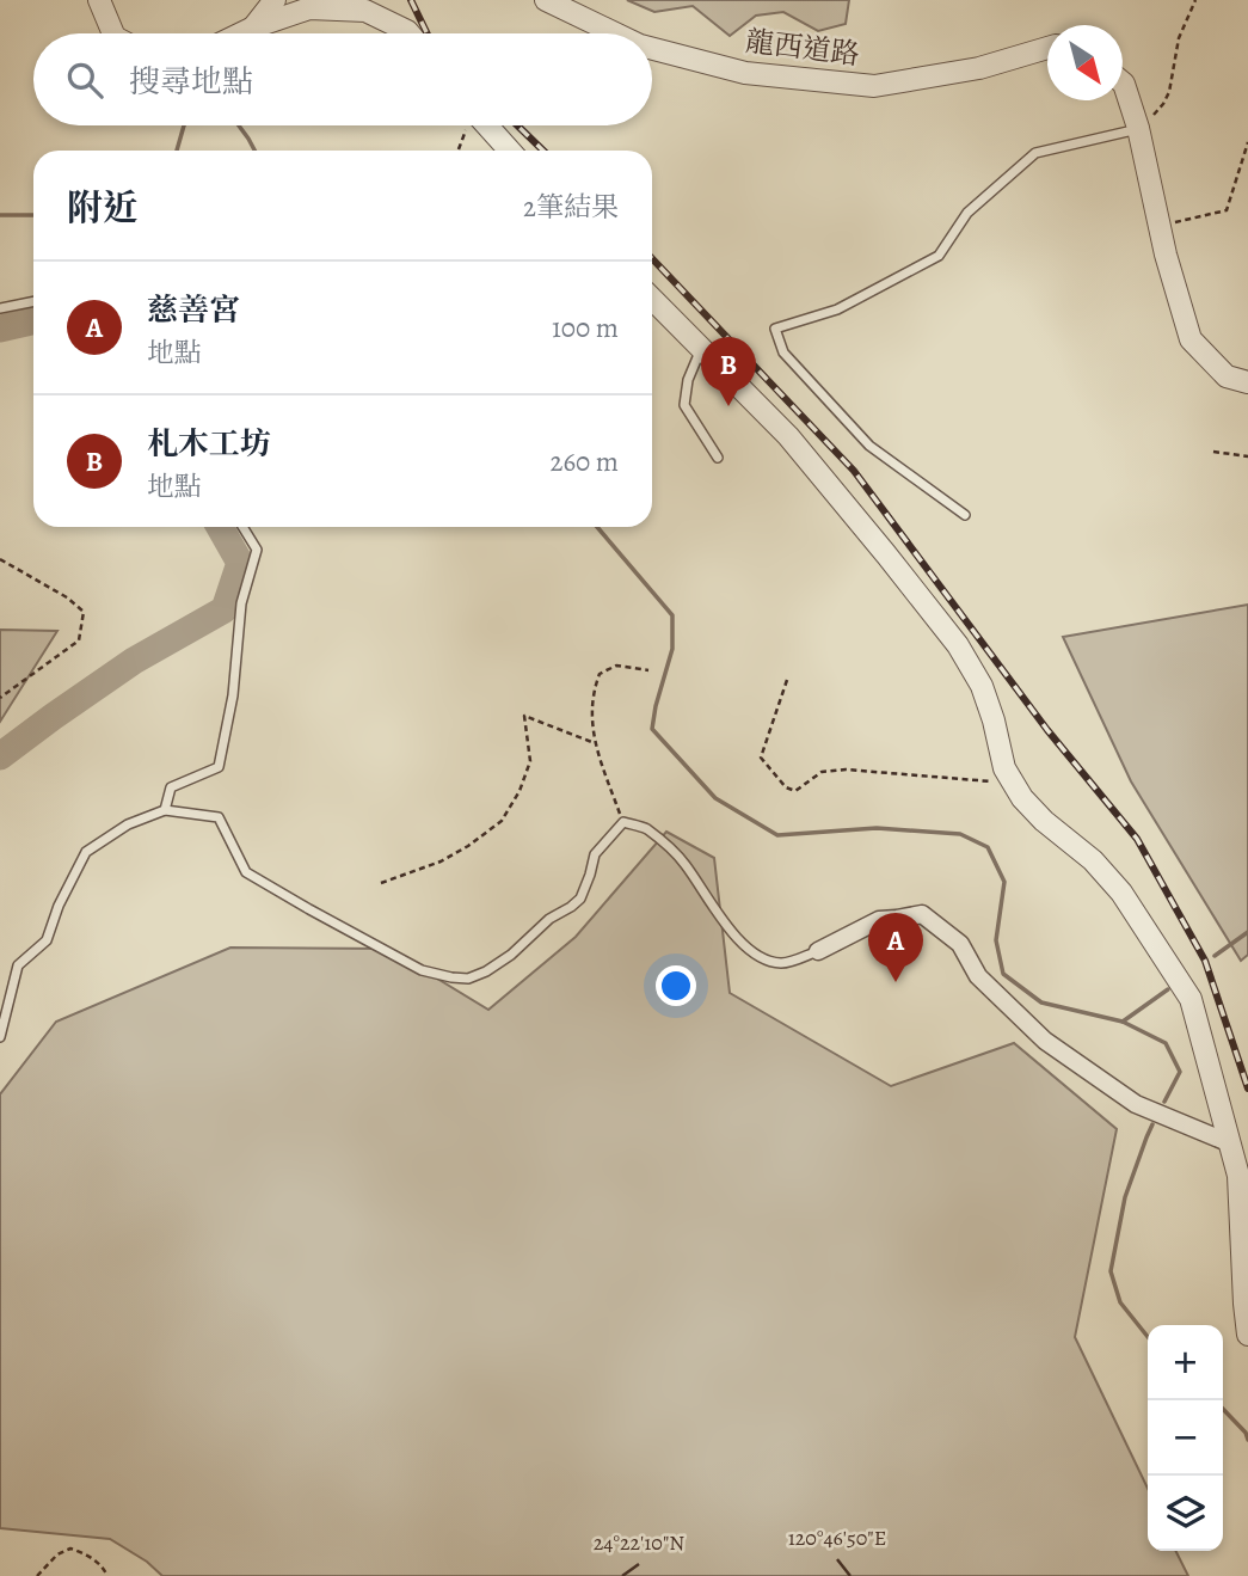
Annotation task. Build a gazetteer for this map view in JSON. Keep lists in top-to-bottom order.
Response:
{
  "streets": {
    "street": ["龍西道路"]
  },
  "north": "bottom right",
  "page": {
    "search": "搜尋地點",
    "heading": ["附近", "2筆結果"],
    "list": [
      {
        "mark": "A",
        "name": "慈善宮",
        "note": "地點",
        "value": "100 m"
      },
      {
        "mark": "B",
        "name": "札木工坊",
        "note": "地點",
        "value": "260 m"
      }
    ],
    "pins": ["B", "A"],
    "map_buttons": ["+", "−"]
  },
  "coordinates": ["120°46'50\"E", "24°22'10\"N"]
}
